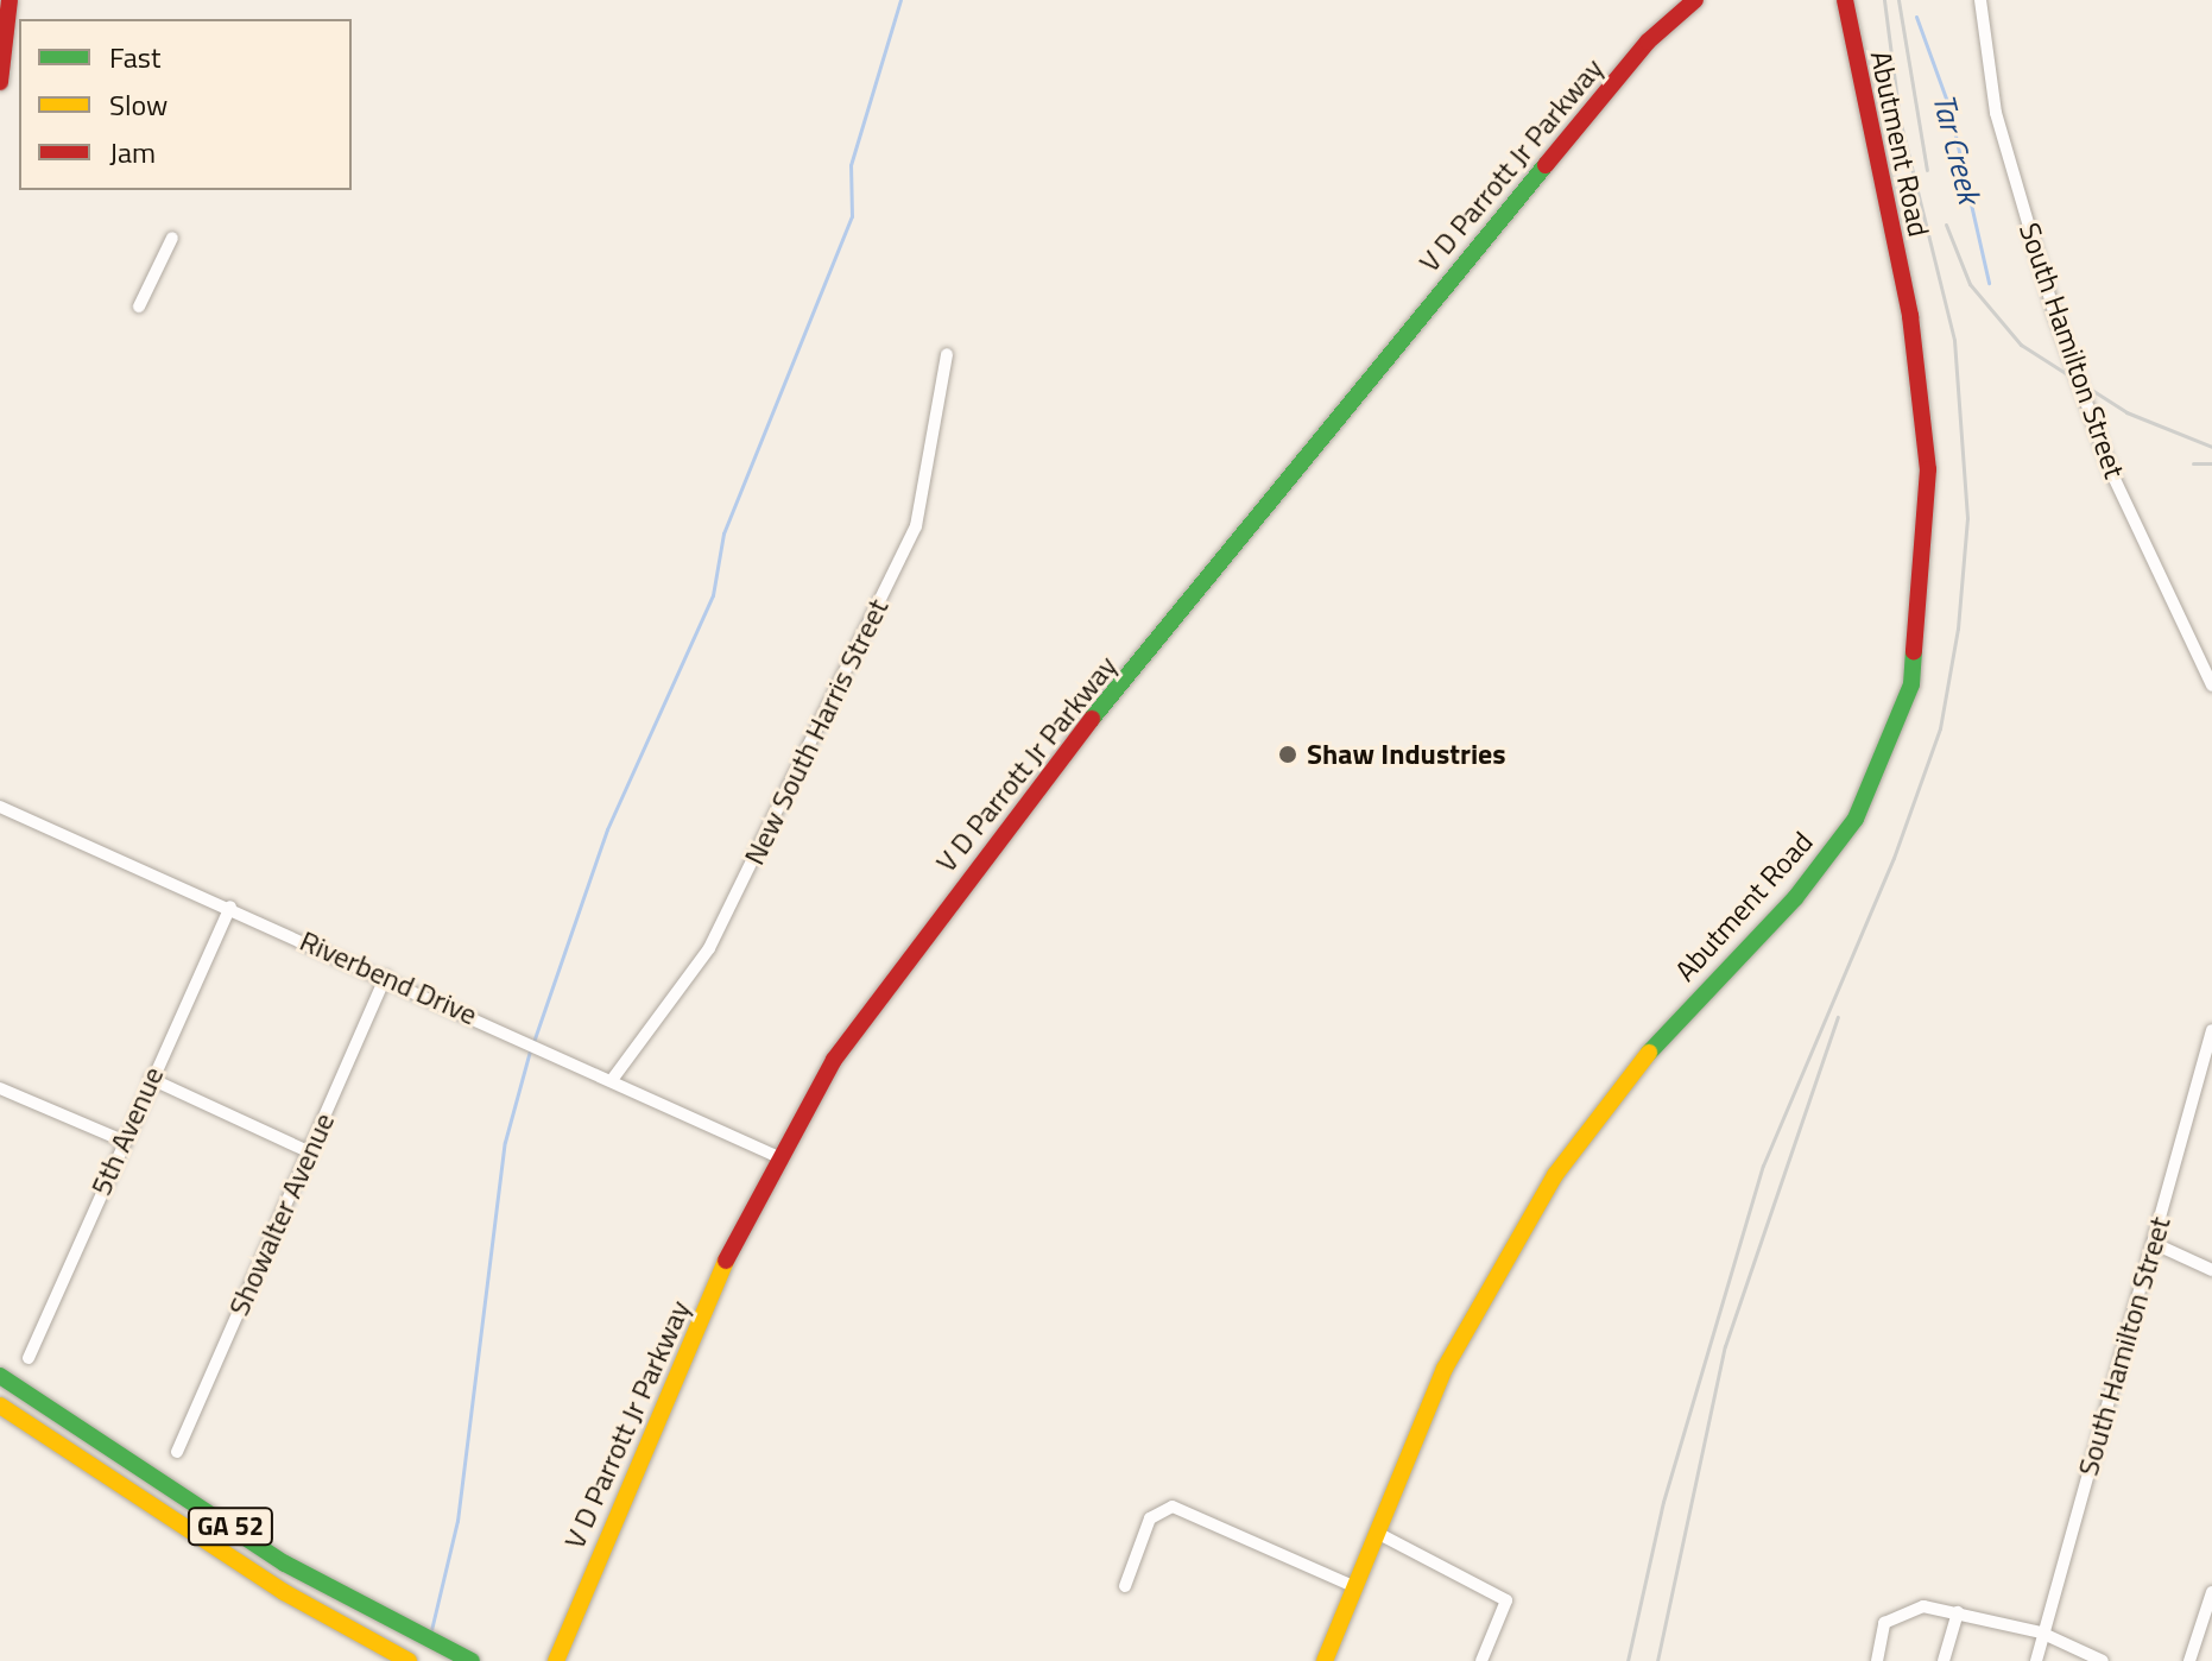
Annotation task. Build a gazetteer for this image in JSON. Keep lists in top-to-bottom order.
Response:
{
  "streets": {
    "main road": ["Abutment Road", "V D Parrott Jr Parkway", "GA 52"],
    "street": [
      "South Hamilton Street",
      "New South Harris Street",
      "Riverbend Drive",
      "5th Avenue",
      "Showalter Avenue"
    ]
  },
  "crossings": [
    ["V D Parrott Jr Parkway", "Riverbend Drive"],
    ["New South Harris Street", "Riverbend Drive"],
    ["Riverbend Drive", "5th Avenue"],
    ["Riverbend Drive", "Showalter Avenue"]
  ],
  "water": ["Tar Creek"],
  "places": ["Shaw Industries"],
  "legend": ["Fast", "Slow", "Jam"]
}
